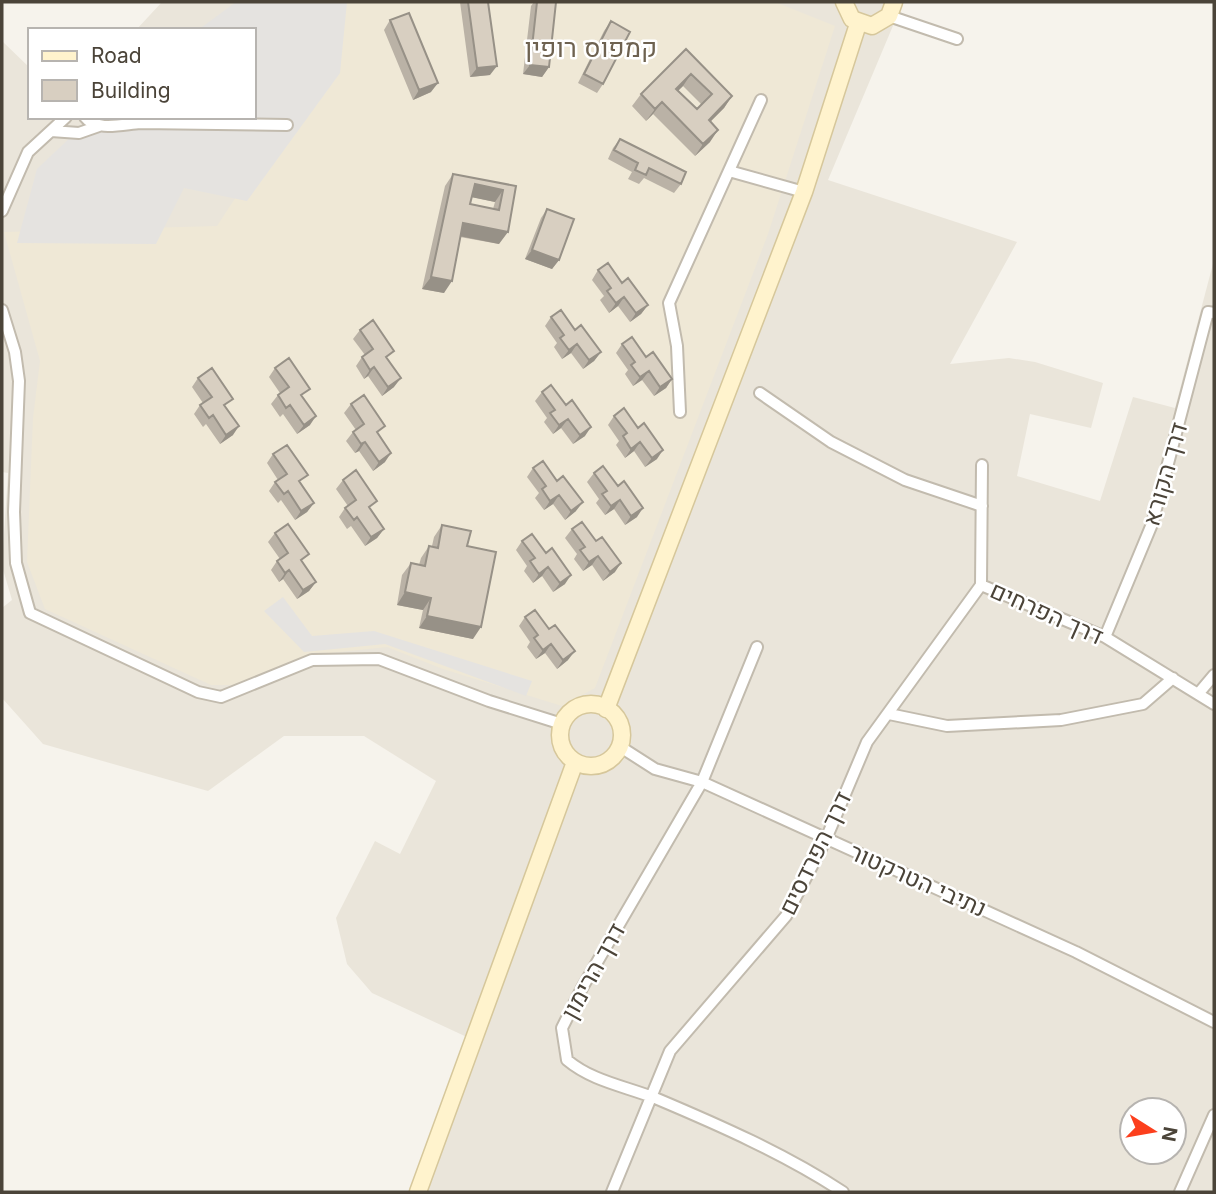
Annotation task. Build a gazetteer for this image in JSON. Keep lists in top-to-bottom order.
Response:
{
  "streets": {
    "street": [
      "דרך הקורא",
      "דרך הפרחים",
      "דרך הפרדסים",
      "נתיבי הטרקטור",
      "דרך הרימון"
    ]
  },
  "crossings": [
    ["דרך הקורא", "דרך הפרחים"],
    ["דרך הפרחים", "דרך הפרדסים"],
    ["דרך הפרדסים", "נתיבי הטרקטור"],
    ["דרך הפרדסים", "דרך הרימון"],
    ["נתיבי הטרקטור", "דרך הרימון"]
  ],
  "districts": ["קמפוס רופין"],
  "legend": ["Road", "Building"],
  "north": "right"
}
